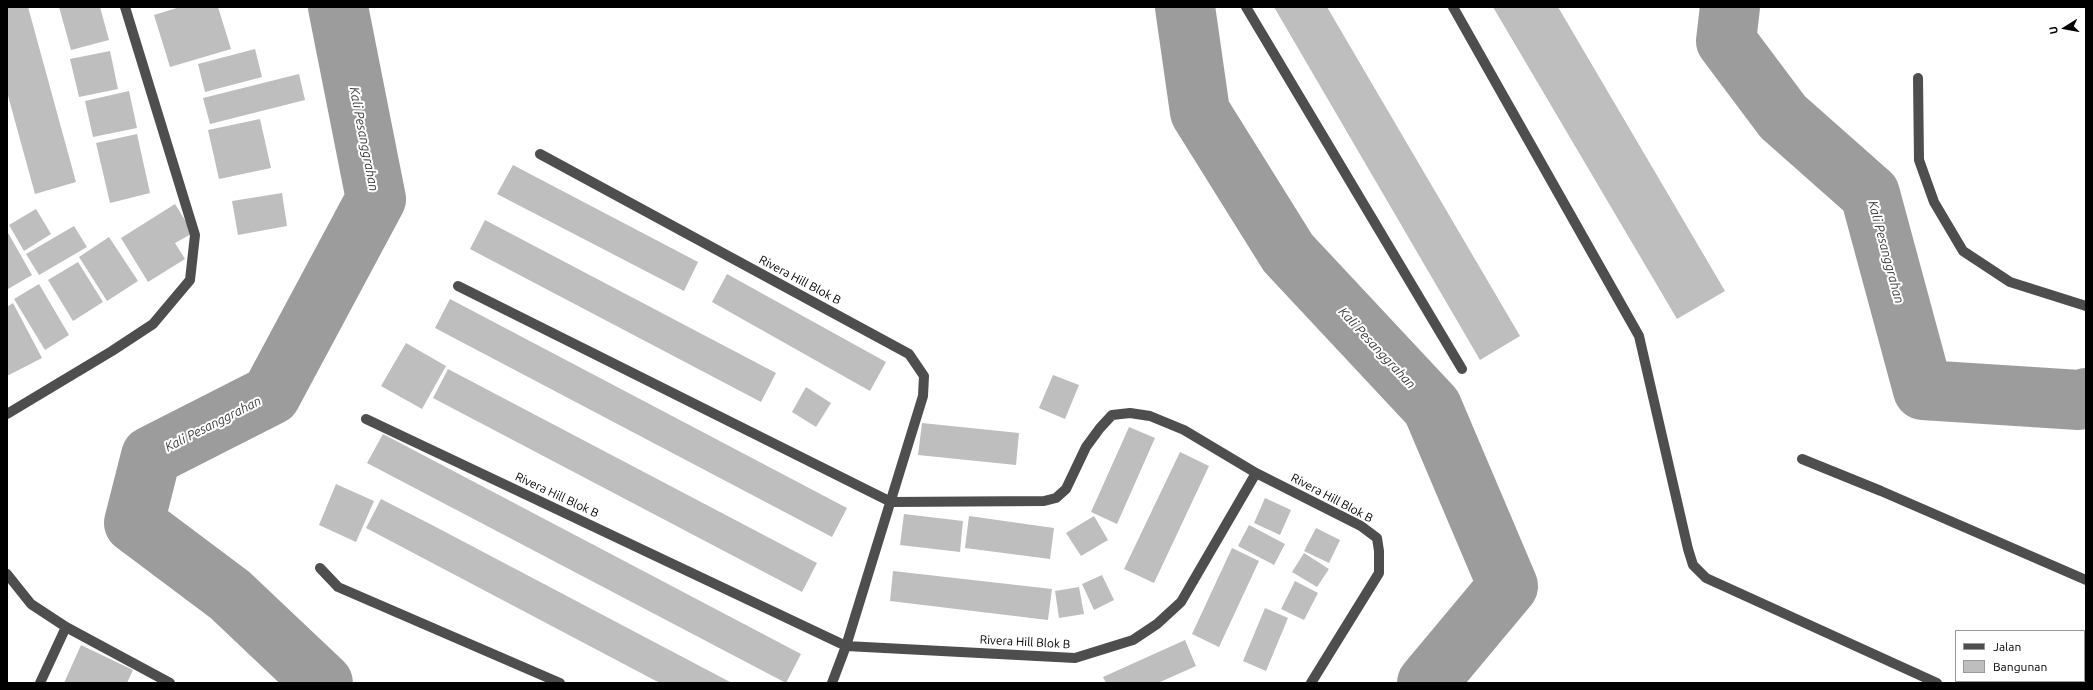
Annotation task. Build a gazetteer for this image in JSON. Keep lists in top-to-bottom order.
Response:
{
  "streets": {
    "street": ["Rivera Hill Blok B"]
  },
  "water": ["Kali Pesanggrahan"],
  "legend": ["Jalan", "Bangunan"],
  "north": "left"
}
